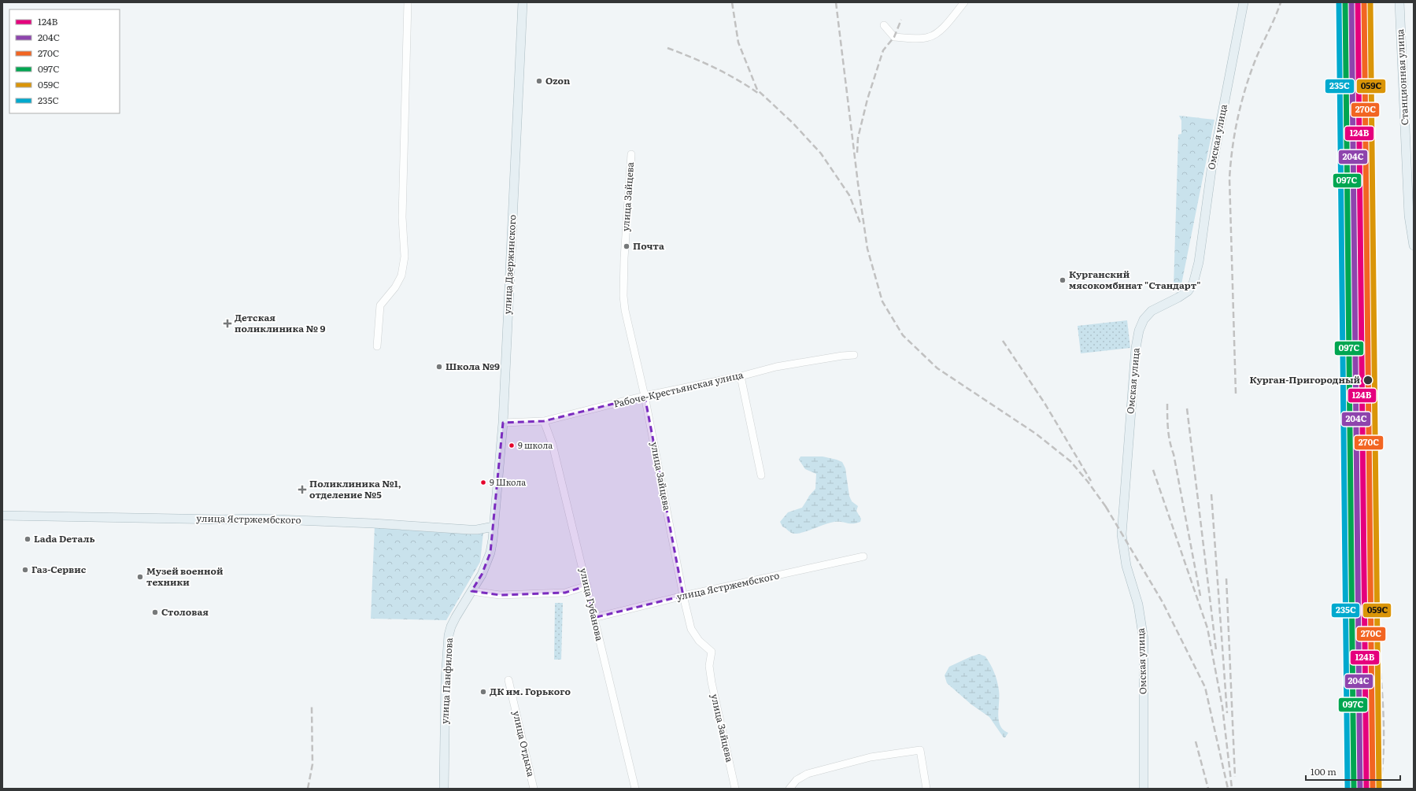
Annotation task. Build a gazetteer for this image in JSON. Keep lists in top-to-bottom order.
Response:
{
  "streets": {
    "main road": [
      "Станционная улица",
      "Омская улица",
      "улица Дзержинского",
      "улица Ястржембского",
      "улица Панфилова"
    ],
    "street": [
      "улица Зайцева",
      "Рабоче-Крестьянская улица",
      "улица Губанова",
      "улица Отдыха"
    ]
  },
  "crossings": [
    ["улица Зайцева", "Рабоче-Крестьянская улица"],
    ["улица Зайцева", "улица Ястржембского"],
    ["улица Дзержинского", "Рабоче-Крестьянская улица"],
    ["улица Дзержинского", "улица Ястржембского"],
    ["улица Дзержинского", "улица Панфилова"],
    ["Рабоче-Крестьянская улица", "улица Губанова"],
    ["улица Ястржембского", "улица Губанова"],
    ["улица Ястржембского", "улица Панфилова"]
  ],
  "places": {
    "other": [
      "Ozon",
      "Почта",
      "Курганский мясокомбинат \"Стандарт\"",
      "Школа №9",
      "Курган-Пригородный",
      "9 школа",
      "9 Школа",
      "Lada Dеталь",
      "Газ-Сервис",
      "Музей военной техники",
      "Столовая",
      "ДК им. Горького"
    ],
    "health": ["Детская поликлиника № 9", "Поликлиника №1, отделение №5"]
  },
  "lines": [
    "transit line 124В",
    "transit line 204С",
    "transit line 270С",
    "transit line 097С",
    "transit line 059С",
    "transit line 235С"
  ],
  "legend": [
    "124В",
    "204С",
    "270С",
    "097С",
    "059С",
    "235С"
  ],
  "scale_bar": "100 m"
}
